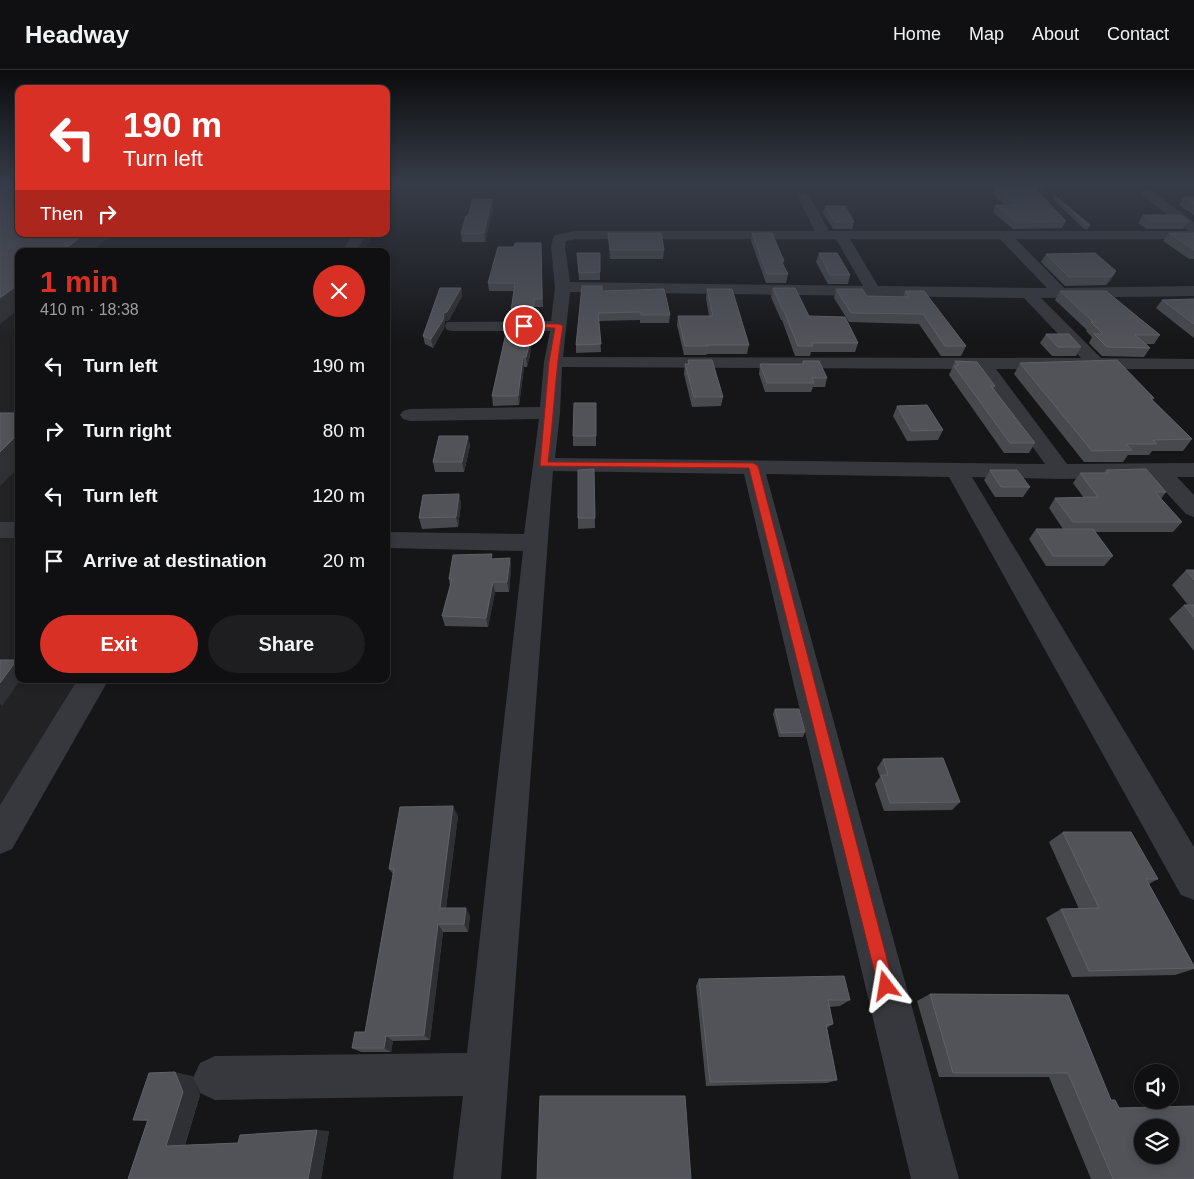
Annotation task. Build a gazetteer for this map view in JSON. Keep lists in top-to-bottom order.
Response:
{
  "page": {
    "header": "Headway",
    "nav": [
      "Home",
      "Map",
      "About",
      "Contact"
    ],
    "turn": ["190 m", "Turn left"],
    "then": "Then",
    "heading": ["1 min", "410 m · 18:38"],
    "list": [
      {
        "name": "Turn left",
        "value": "190 m"
      },
      {
        "name": "Turn right",
        "value": "80 m"
      },
      {
        "name": "Turn left",
        "value": "120 m"
      },
      {
        "name": "Arrive at destination",
        "value": "20 m"
      }
    ],
    "buttons": ["Exit", "Share"]
  }
}
